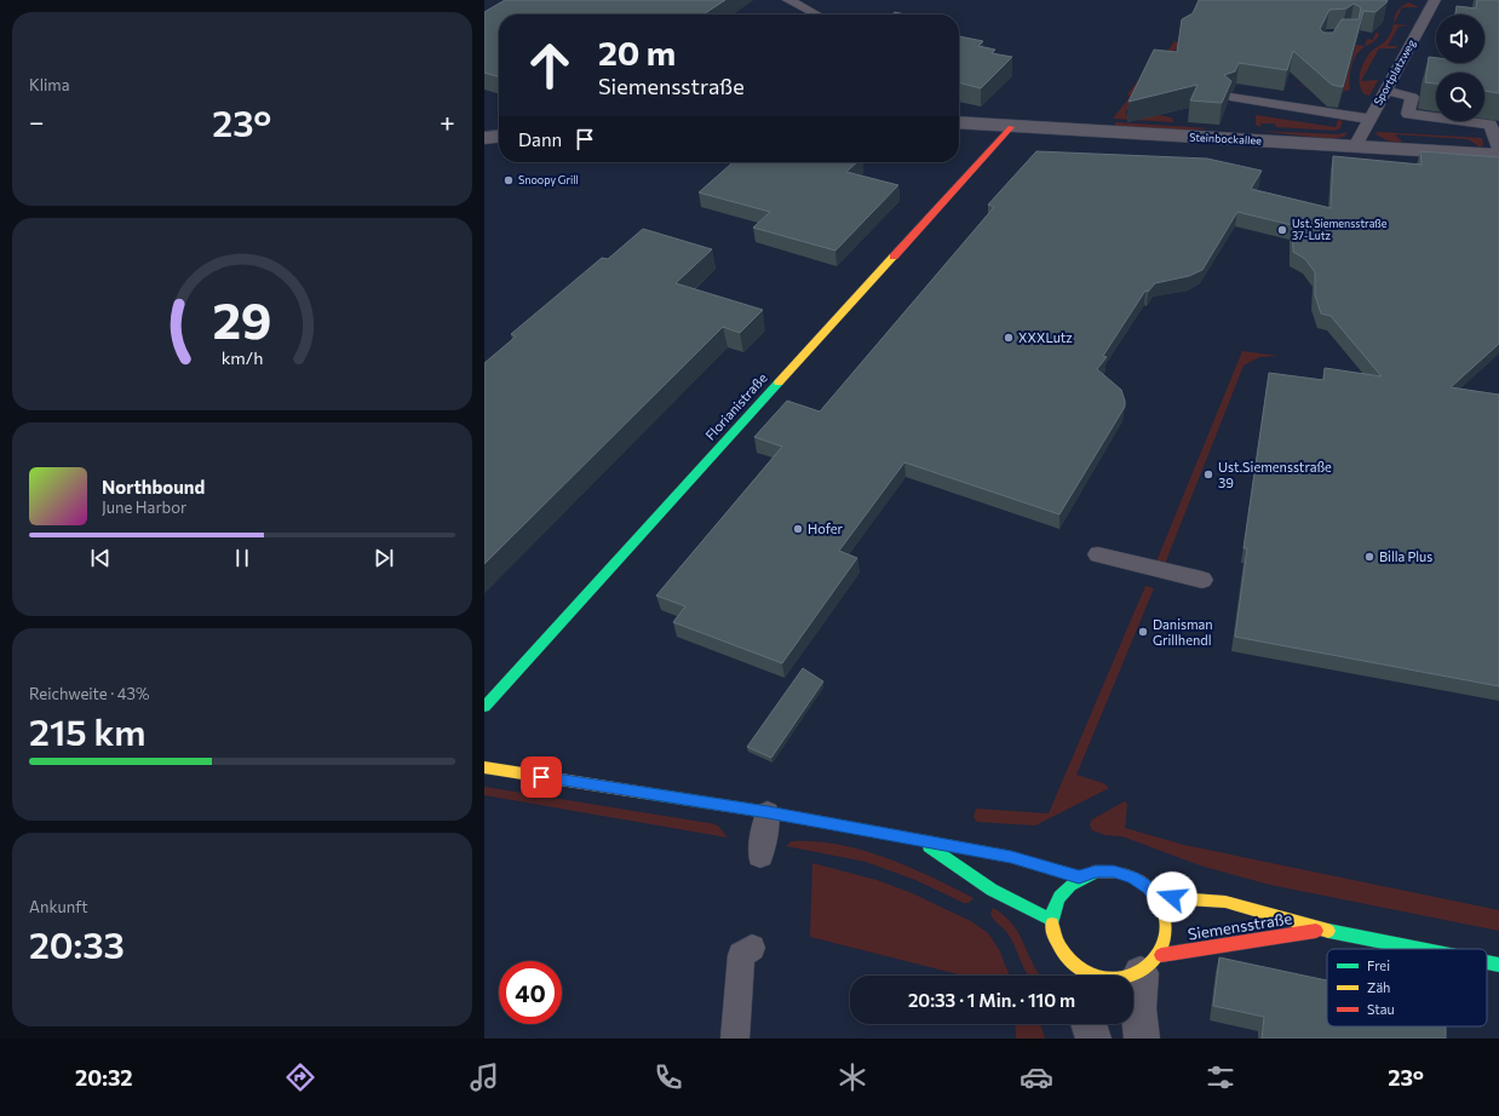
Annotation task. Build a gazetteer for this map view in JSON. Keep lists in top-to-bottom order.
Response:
{
  "streets": {
    "street": ["Steinbockallee", "Florianistraße", "Siemensstraße"],
    "lane": ["Sportplatzweg"]
  },
  "crossings": [
    ["Sportplatzweg", "Steinbockallee"],
    ["Steinbockallee", "Florianistraße"]
  ],
  "places": [
    "Snoopy Grill",
    "Ust. Siemensstraße 37-Lutz",
    "XXXLutz",
    "Ust.Siemensstraße 39",
    "Hofer",
    "Billa Plus",
    "Danisman Grillhendl"
  ],
  "legend": ["Frei", "Zäh", "Stau"],
  "page": {
    "tile": [
      "Klima",
      ["Reichweite · 43%", "215 km"],
      ["Ankunft", "20:33"]
    ],
    "turn": ["20 m", "Siemensstraße"],
    "heat": ["−", "23°", "+"],
    "then": "Dann",
    "song": ["Northbound", "June Harbor"],
    "limit": "40",
    "trip": "20:33 · 1 Min. · 110 m",
    "tabs": ["20:32", "23°"],
    "gauge": ["29", "km/h"]
  }
}
